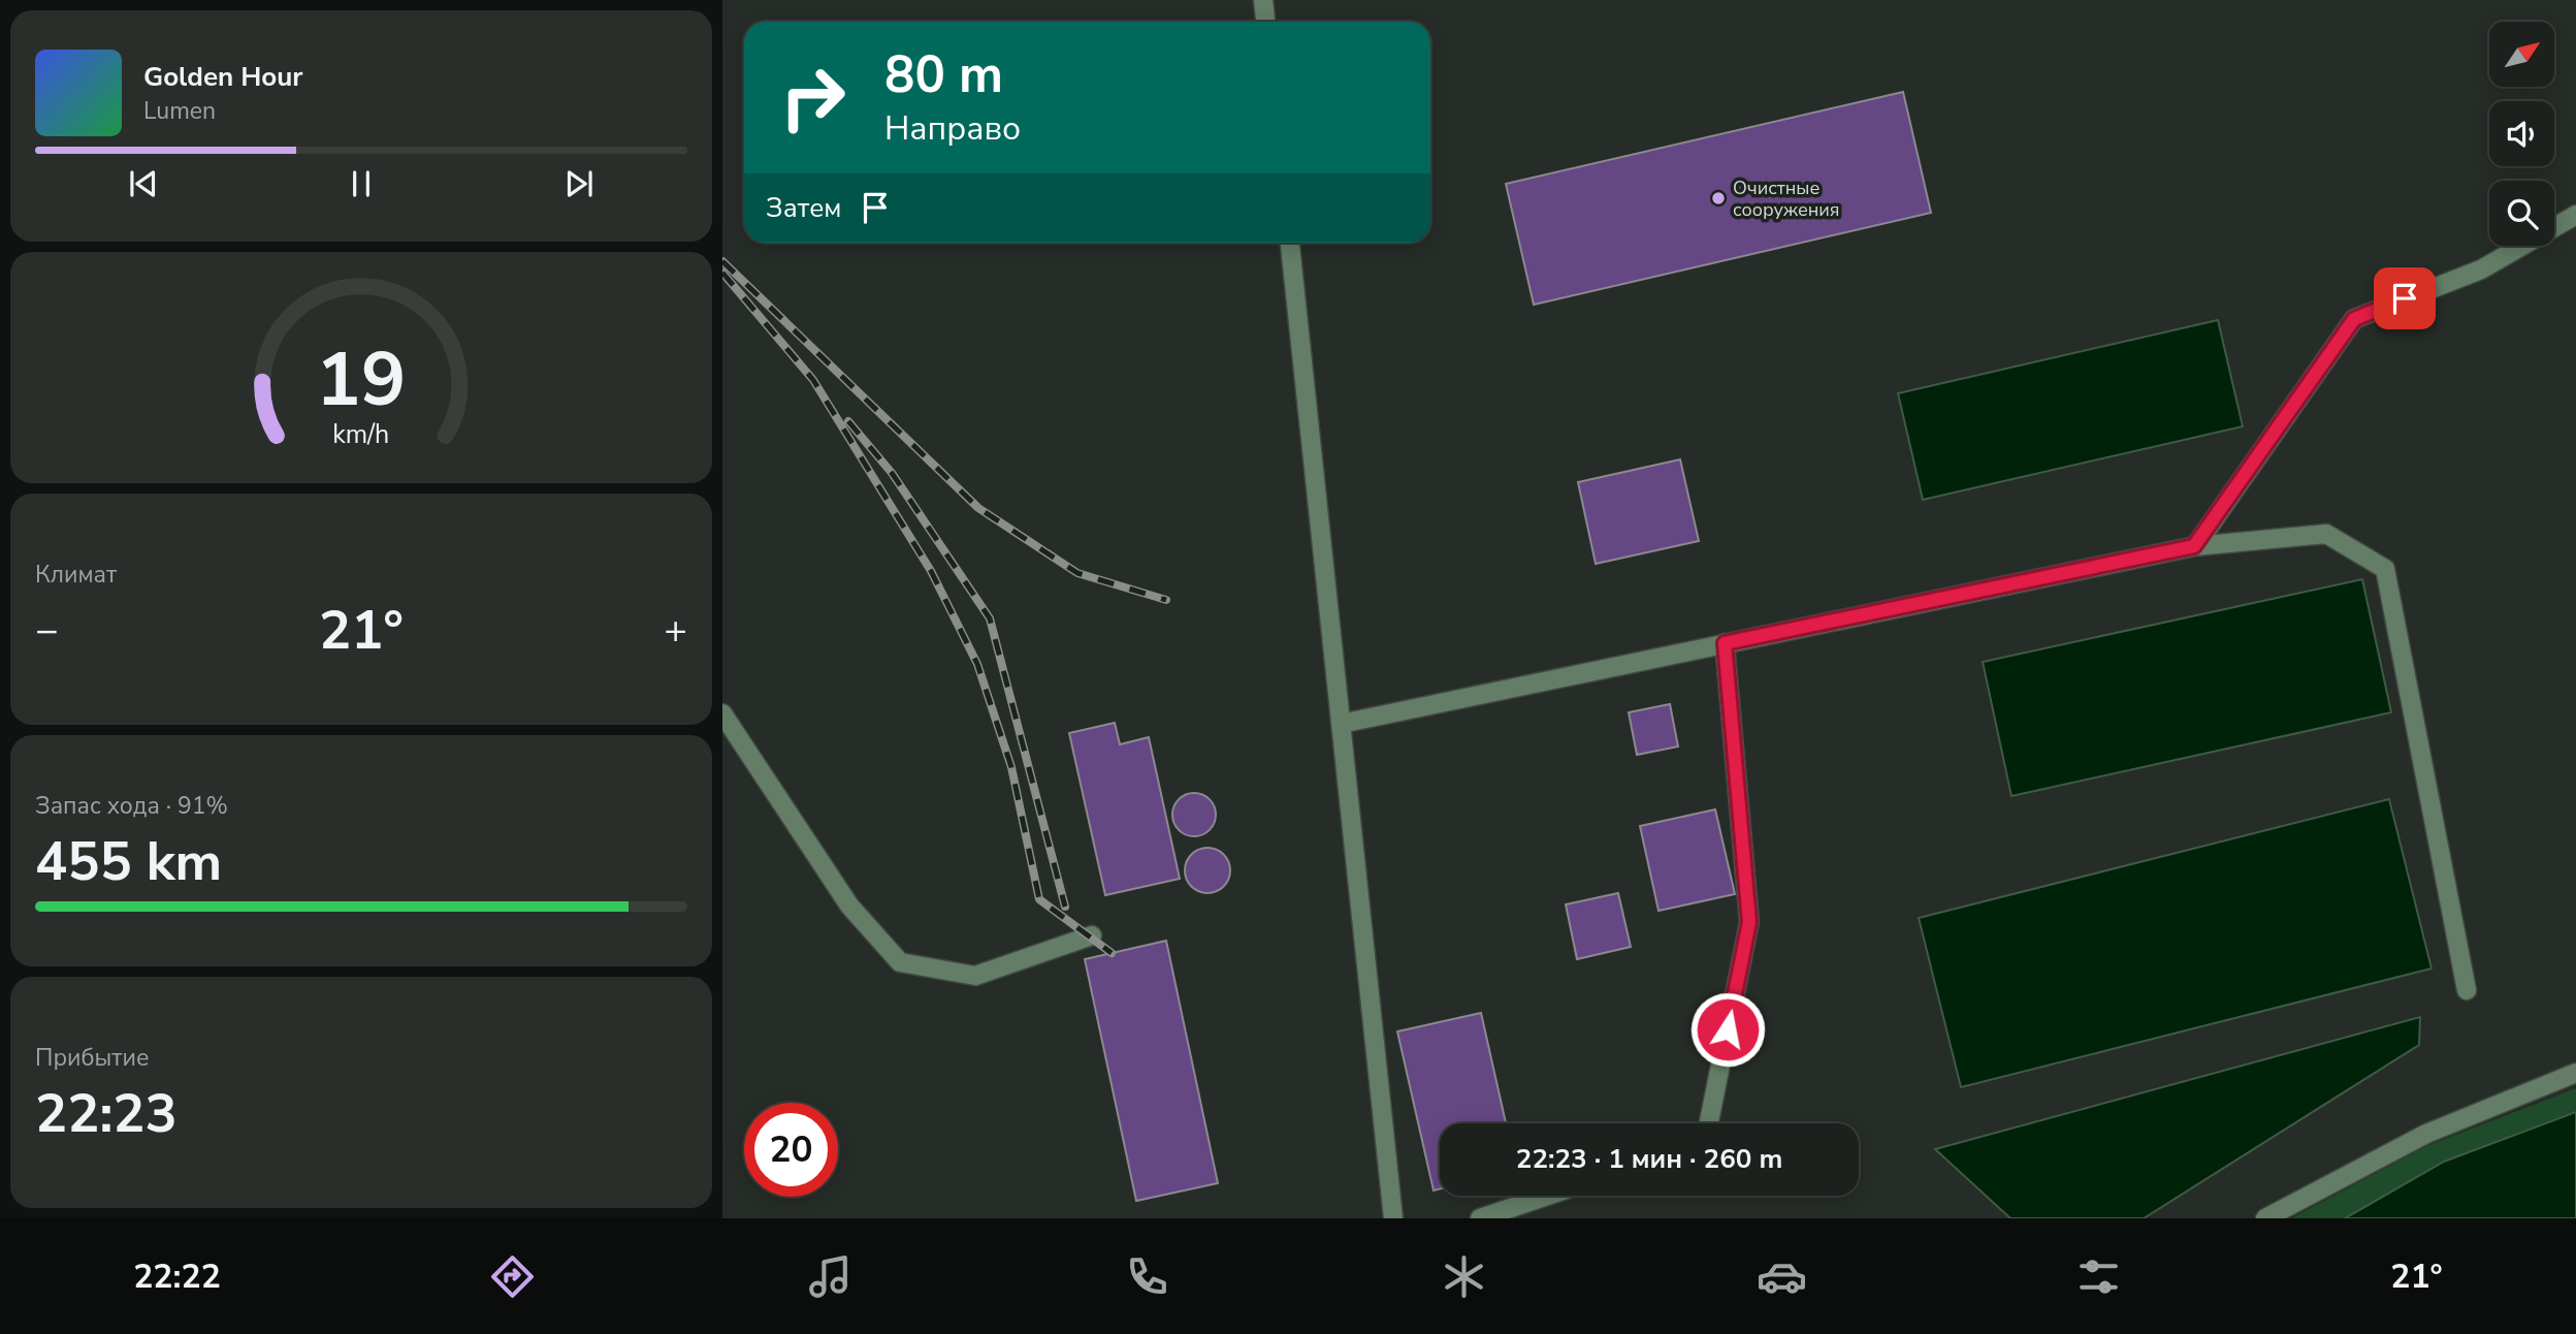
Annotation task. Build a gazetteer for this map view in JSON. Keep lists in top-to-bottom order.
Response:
{
  "places": ["Очистные сооружения"],
  "north": "top right",
  "page": {
    "turn": ["80 m", "Направо"],
    "song": ["Golden Hour", "Lumen"],
    "then": "Затем",
    "tile": [
      "Климат",
      ["Запас хода · 91%", "455 km"],
      ["Прибытие", "22:23"]
    ],
    "heat": ["−", "21°", "+"],
    "limit": "20",
    "trip": "22:23 · 1 мин · 260 m",
    "tabs": ["22:22", "21°"],
    "gauge": ["19", "km/h"]
  }
}
